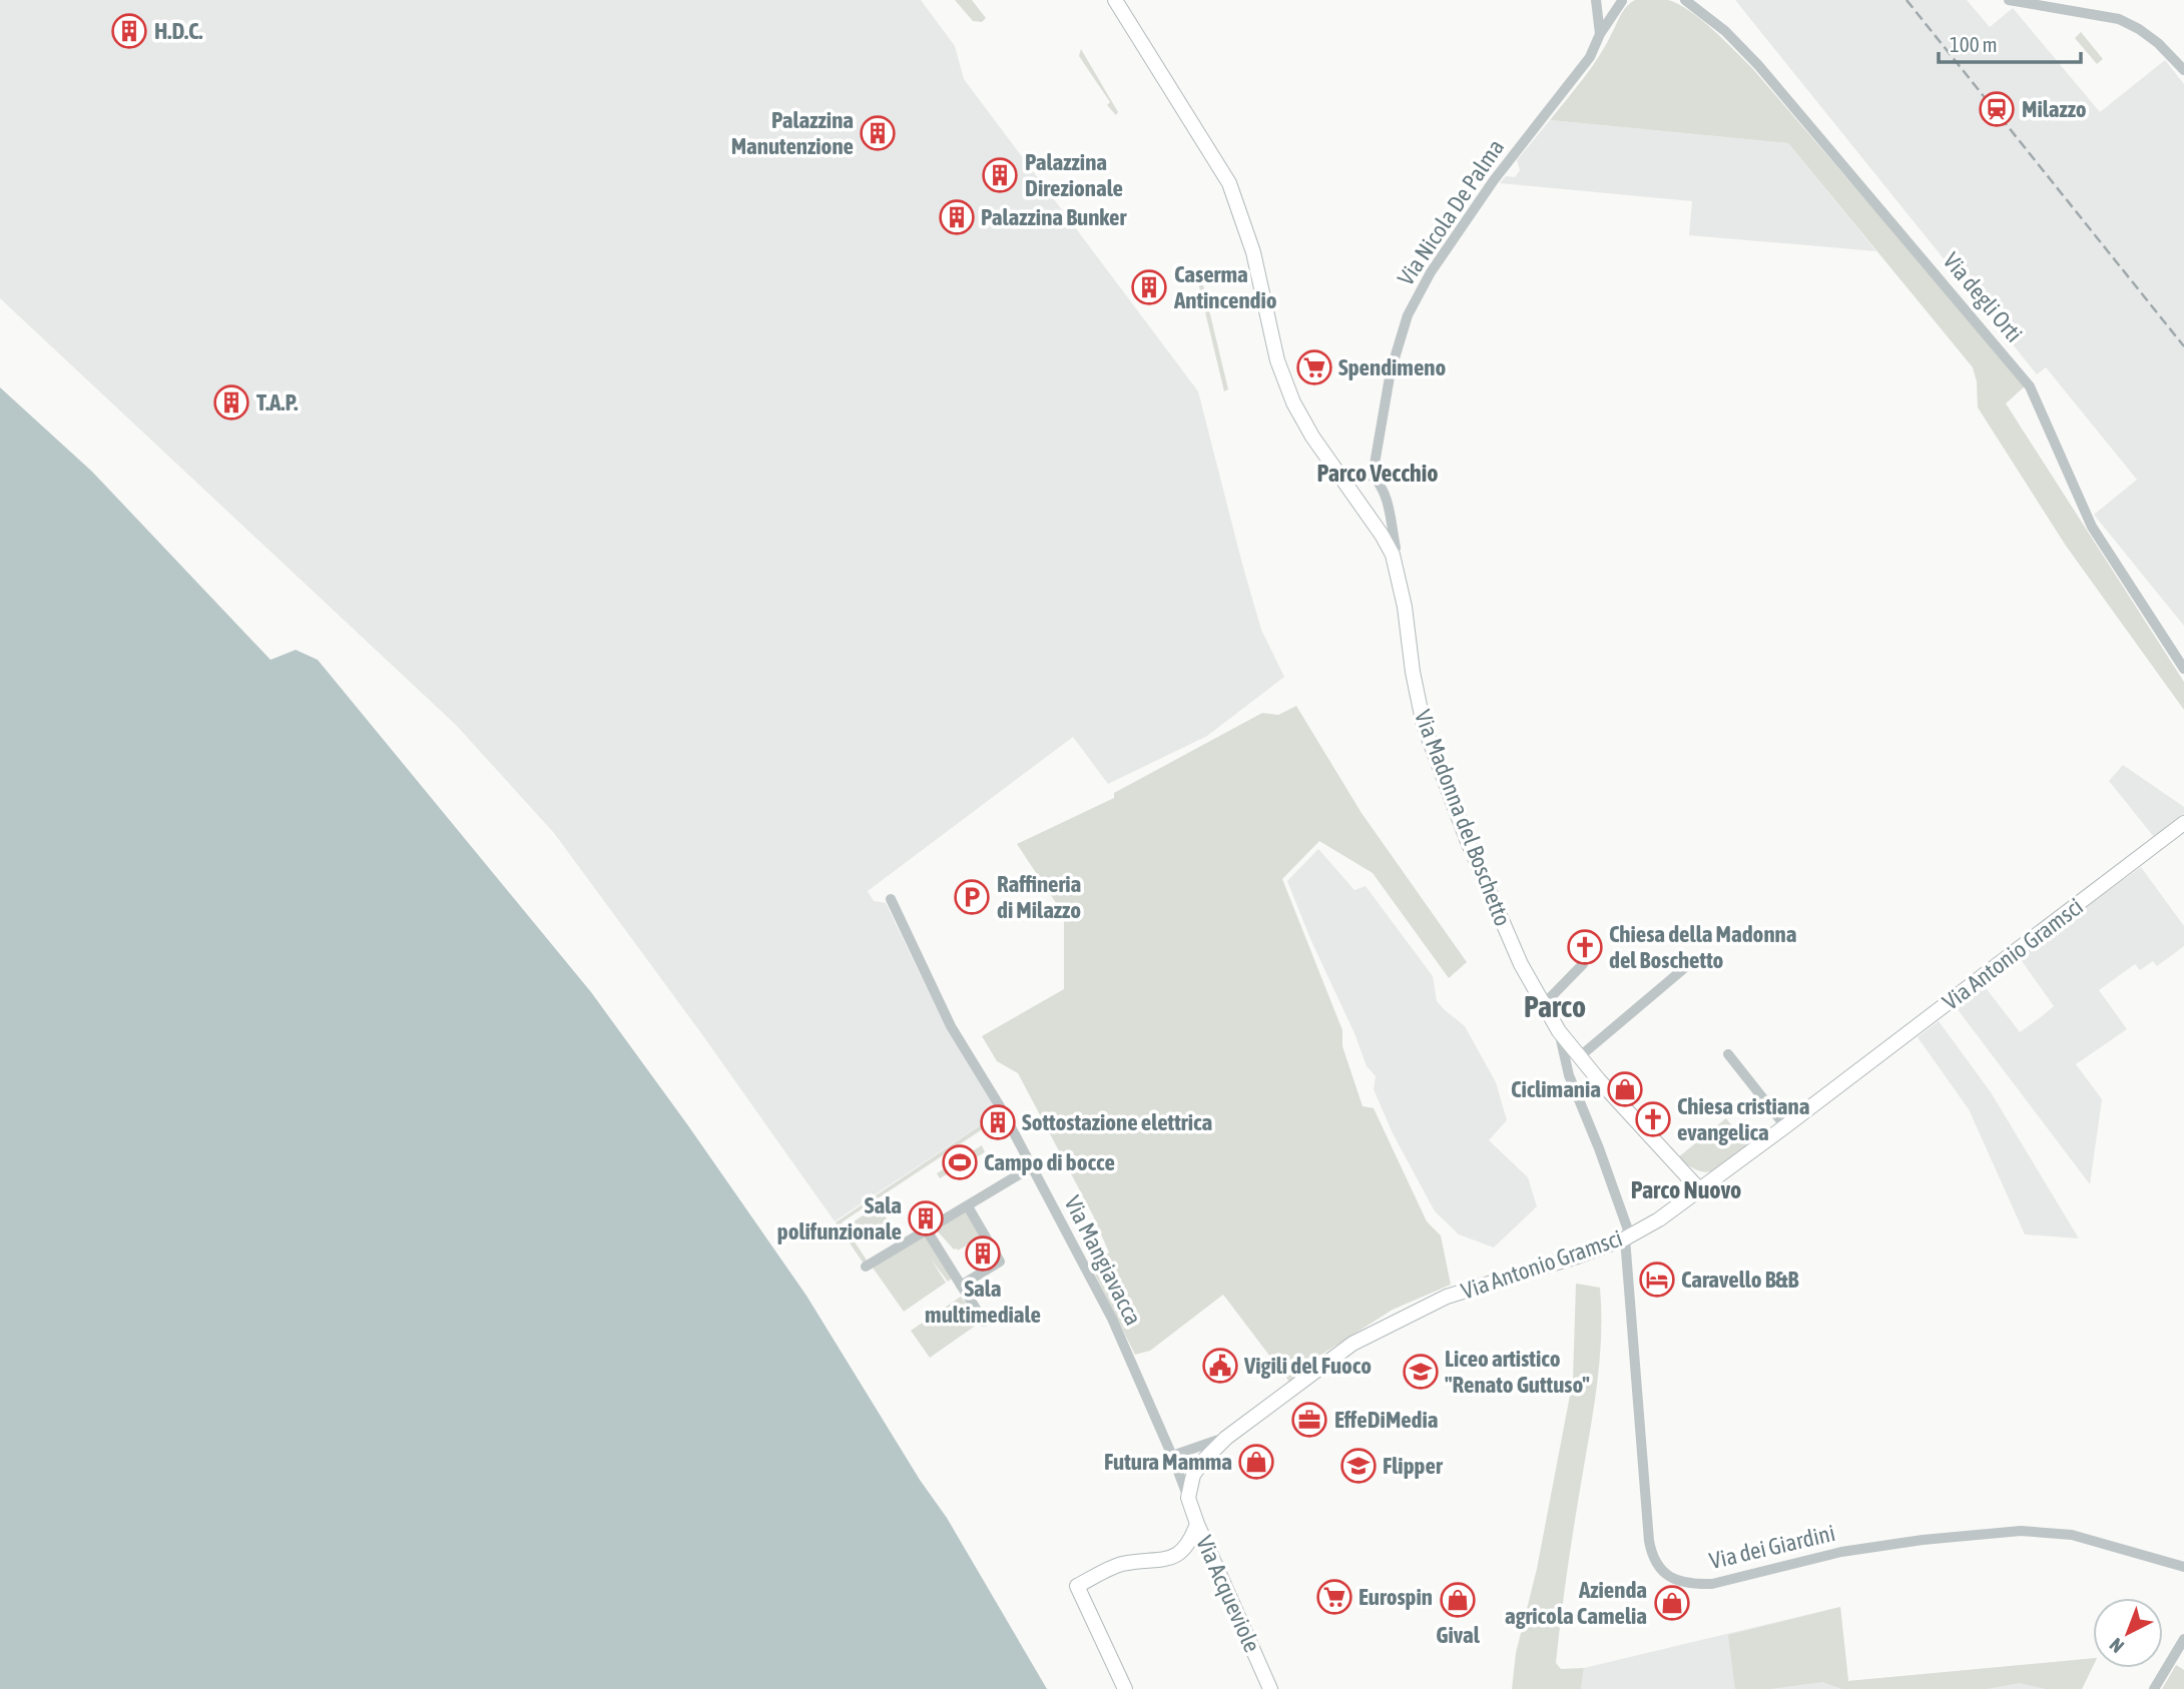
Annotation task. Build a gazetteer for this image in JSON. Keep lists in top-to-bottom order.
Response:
{
  "streets": {
    "main road": ["Via Madonna del Boschetto", "Via Antonio Gramsci", "Via Acqueviole"],
    "street": [
      "Via Nicola De Palma",
      "Via degli Orti",
      "Via Mangiavacca",
      "Via dei Giardini"
    ]
  },
  "crossings": [
    ["Via Madonna del Boschetto", "Via Antonio Gramsci"],
    ["Via Madonna del Boschetto", "Via dei Giardini"],
    ["Via Antonio Gramsci", "Via Mangiavacca"],
    ["Via Antonio Gramsci", "Via dei Giardini"],
    ["Via Antonio Gramsci", "Via Acqueviole"],
    ["Via Mangiavacca", "Via Acqueviole"]
  ],
  "districts": ["Parco Vecchio", "Parco", "Parco Nuovo"],
  "places": {
    "building": [
      "H.D.C.",
      "Palazzina Manutenzione",
      "Palazzina Direzionale",
      "Palazzina Bunker",
      "Caserma Antincendio",
      "T.A.P.",
      "Sottostazione elettrica",
      "Sala polifunzionale",
      "Sala multimediale"
    ],
    "station": ["Milazzo"],
    "supermarket": ["Spendimeno", "Eurospin"],
    "parking": ["Raffineria di Milazzo"],
    "church": ["Chiesa della Madonna del Boschetto", "Chiesa cristiana evangelica"],
    "shop": [
      "Ciclimania",
      "Futura Mamma",
      "Gival",
      "Azienda agricola Camelia"
    ],
    "sports": ["Campo di bocce"],
    "hotel": ["Caravello B&B"],
    "public building": ["Vigili del Fuoco"],
    "school or university": ["Liceo artistico \"Renato Guttuso\"", "Flipper"],
    "office": ["EffeDiMedia"]
  },
  "scale_bar": "100 m",
  "north": "bottom left"
}
